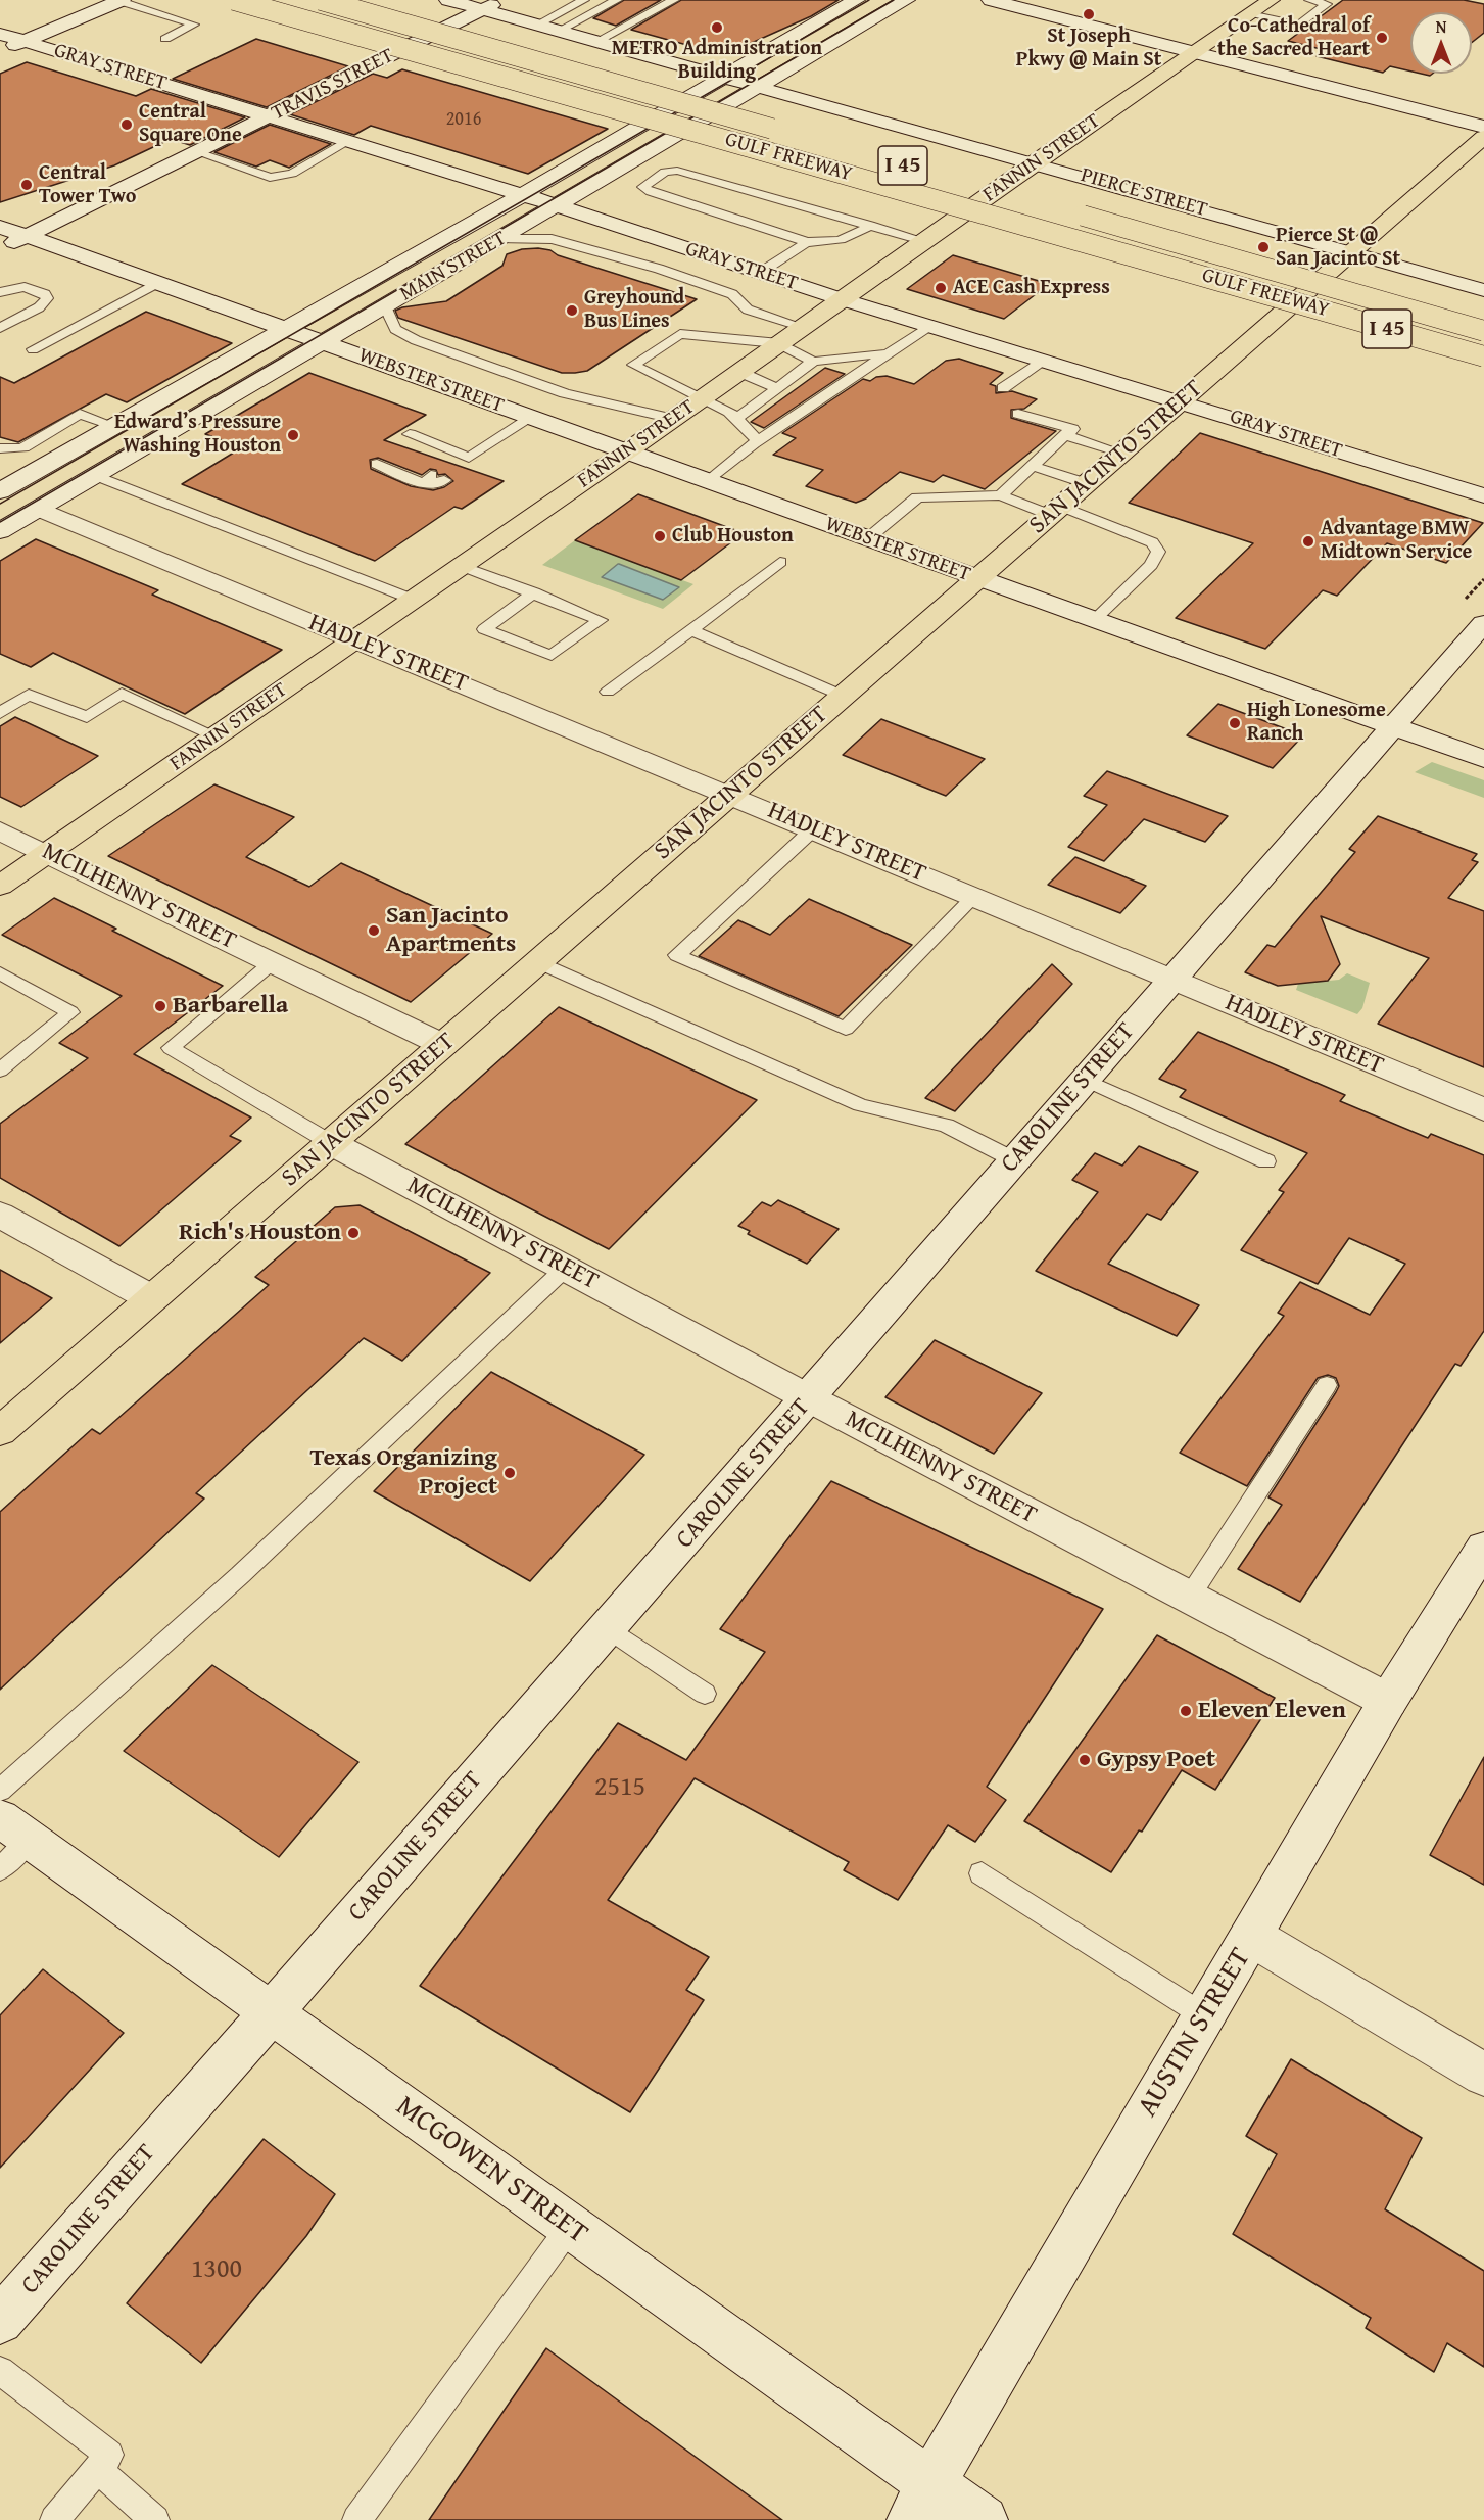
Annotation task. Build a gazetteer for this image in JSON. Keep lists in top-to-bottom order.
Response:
{
  "streets": {
    "main road": [
      "GRAY STREET",
      "TRAVIS STREET",
      "GULF FREEWAY",
      "FANNIN STREET",
      "I 45",
      "PIERCE STREET",
      "MAIN STREET",
      "WEBSTER STREET",
      "SAN JACINTO STREET",
      "HADLEY STREET",
      "MCILHENNY STREET",
      "CAROLINE STREET",
      "AUSTIN STREET",
      "MCGOWEN STREET"
    ]
  },
  "crossings": [
    ["GRAY STREET", "TRAVIS STREET"],
    ["GRAY STREET", "FANNIN STREET"],
    ["GRAY STREET", "MAIN STREET"],
    ["GRAY STREET", "SAN JACINTO STREET"],
    ["TRAVIS STREET", "PIERCE STREET"],
    ["TRAVIS STREET", "WEBSTER STREET"],
    ["FANNIN STREET", "PIERCE STREET"],
    ["FANNIN STREET", "WEBSTER STREET"],
    ["FANNIN STREET", "HADLEY STREET"],
    ["FANNIN STREET", "MCILHENNY STREET"],
    ["PIERCE STREET", "MAIN STREET"],
    ["PIERCE STREET", "SAN JACINTO STREET"],
    ["MAIN STREET", "WEBSTER STREET"],
    ["MAIN STREET", "HADLEY STREET"],
    ["WEBSTER STREET", "SAN JACINTO STREET"],
    ["WEBSTER STREET", "CAROLINE STREET"],
    ["SAN JACINTO STREET", "HADLEY STREET"],
    ["SAN JACINTO STREET", "MCILHENNY STREET"],
    ["HADLEY STREET", "CAROLINE STREET"],
    ["MCILHENNY STREET", "CAROLINE STREET"],
    ["MCILHENNY STREET", "AUSTIN STREET"],
    ["CAROLINE STREET", "MCGOWEN STREET"],
    ["AUSTIN STREET", "MCGOWEN STREET"]
  ],
  "places": [
    "St Joseph Pkwy @ Main St",
    "METRO Administration Building",
    "Co-Cathedral of the Sacred Heart",
    "Central Square One",
    "Central Tower Two",
    "Pierce St @ San Jacinto St",
    "ACE Cash Express",
    "Greyhound Bus Lines",
    "Edward’s Pressure Washing Houston",
    "Club Houston",
    "Advantage BMW Midtown Service",
    "High Lonesome Ranch",
    "San Jacinto Apartments",
    "Barbarella",
    "Rich's Houston",
    "Texas Organizing Project",
    "Eleven Eleven",
    "Gypsy Poet"
  ],
  "house_numbers": ["2016", "2515", "1300"],
  "north": "top"
}
